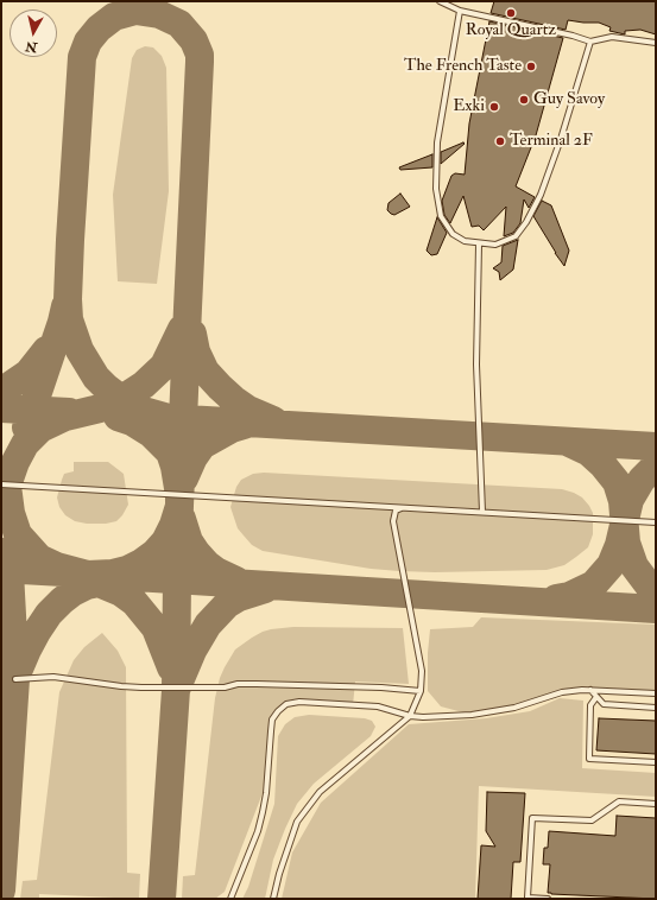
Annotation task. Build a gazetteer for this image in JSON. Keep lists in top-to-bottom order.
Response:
{
  "places": [
    "Royal Quartz",
    "The French Taste",
    "Guy Savoy",
    "Exki",
    "Terminal 2F"
  ],
  "north": "bottom"
}
